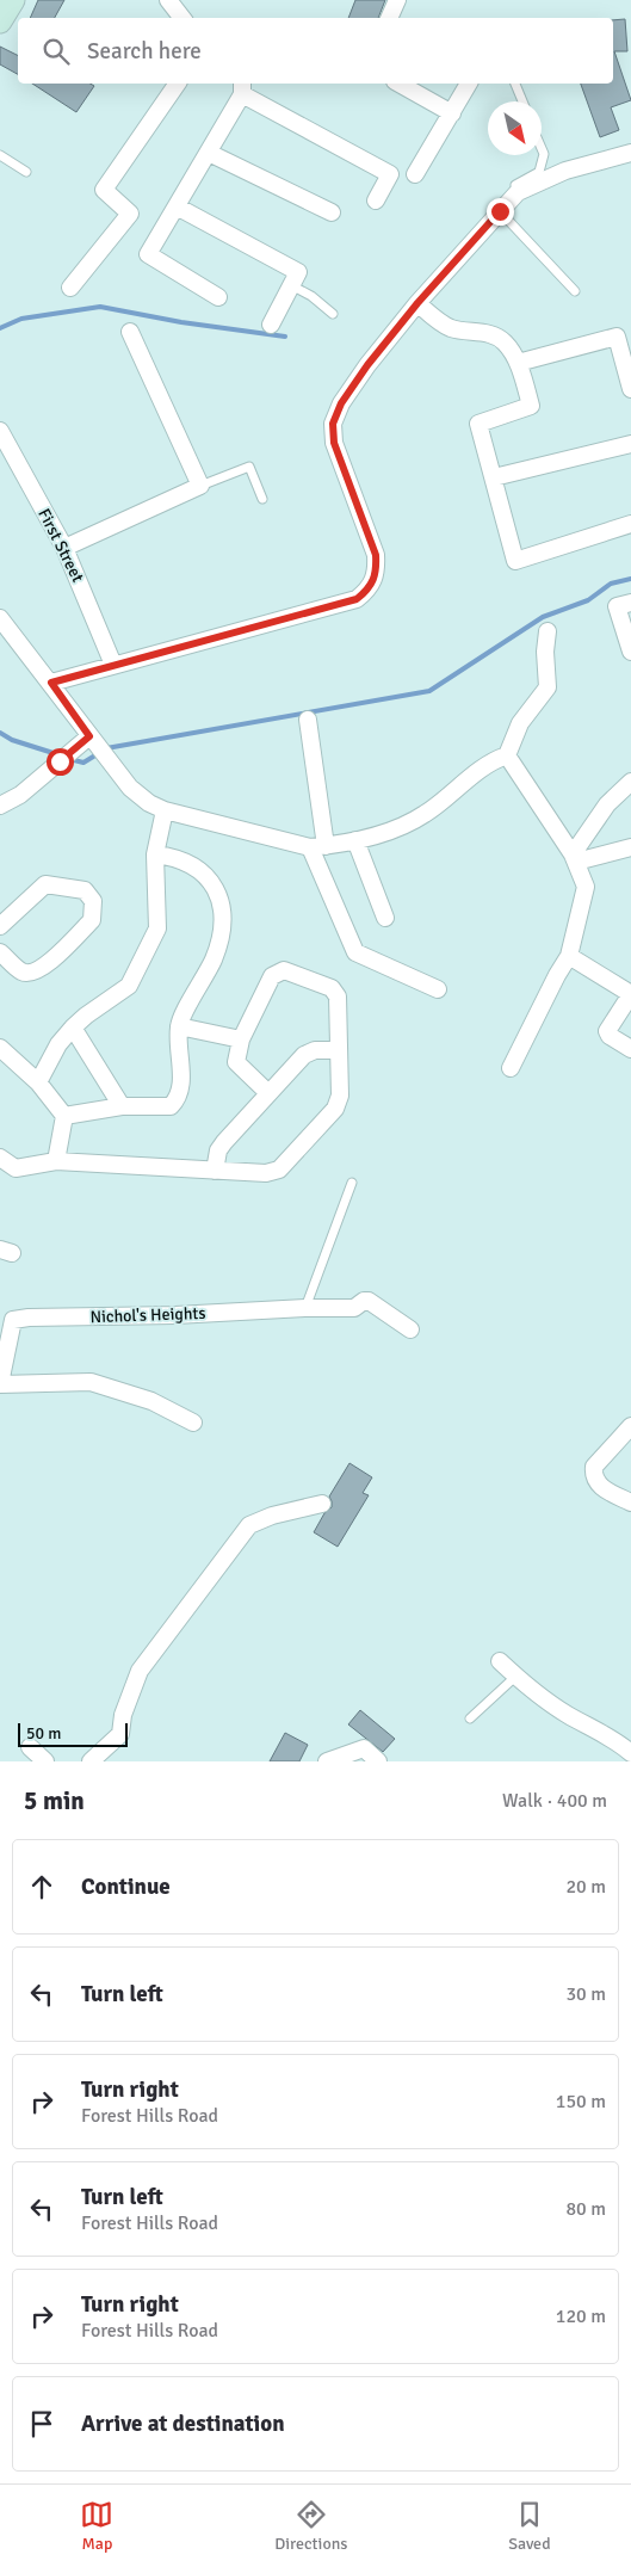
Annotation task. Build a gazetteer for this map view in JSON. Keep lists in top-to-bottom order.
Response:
{
  "streets": {
    "street": ["First Street", "Nichol's Heights"]
  },
  "scale_bar": "50 m",
  "north": "bottom right",
  "page": {
    "search": "Search here",
    "scale": "50 m",
    "heading": ["5 min", "Walk · 400 m"],
    "list": [
      ["Continue", "20 m"],
      ["Turn left", "30 m"],
      ["Turn right", "Forest Hills Road", "150 m"],
      ["Turn left", "Forest Hills Road", "80 m"],
      ["Turn right", "Forest Hills Road", "120 m"],
      "Arrive at destination"
    ],
    "nav": ["Map", "Directions", "Saved"]
  }
}
